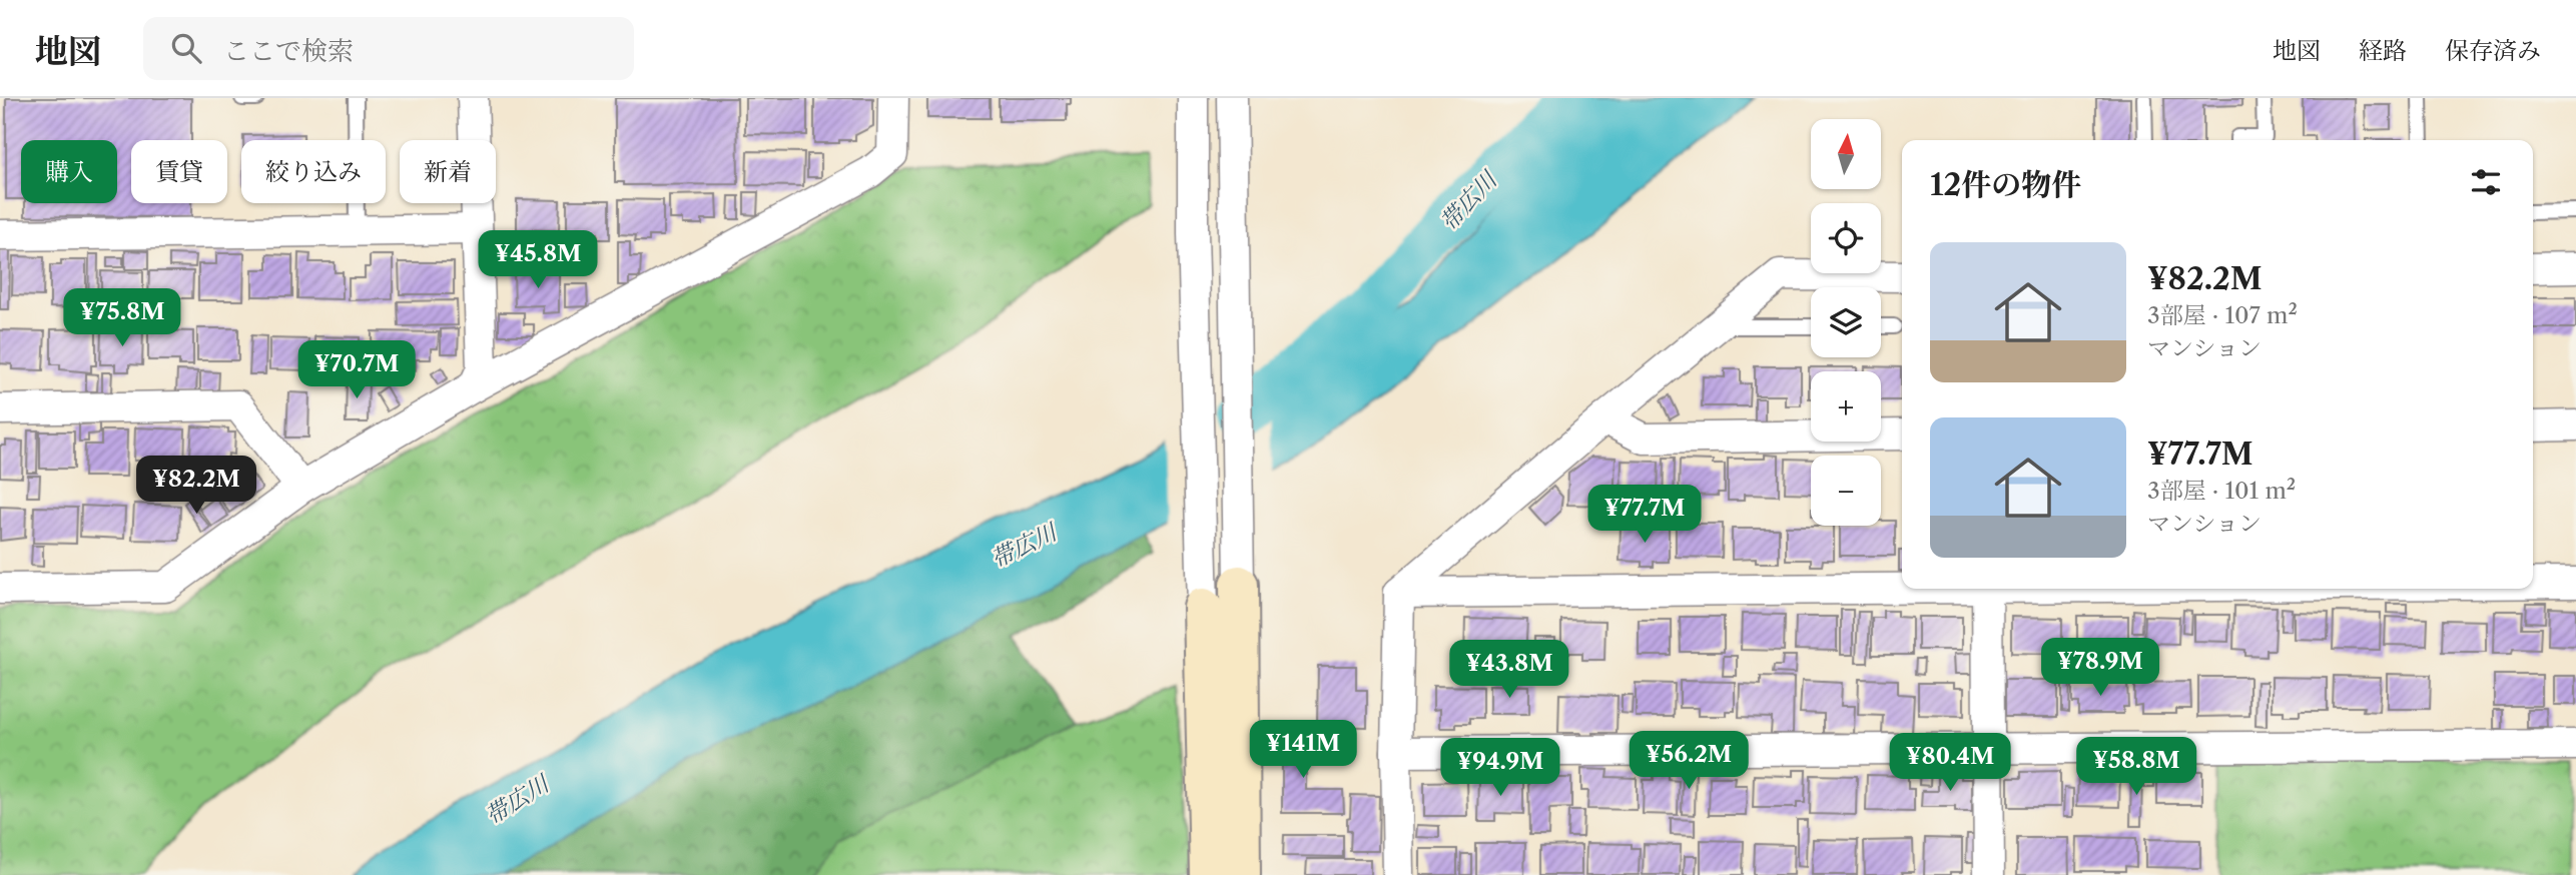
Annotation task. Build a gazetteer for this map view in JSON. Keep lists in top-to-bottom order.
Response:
{
  "water": ["帯広川"],
  "north": "top",
  "page": {
    "header": "地図",
    "search": "ここで検索",
    "nav": ["地図", "経路", "保存済み"],
    "map_buttons": ["+", "−"],
    "chip": [
      "購入",
      "賃貸",
      "絞り込み",
      "新着"
    ],
    "heading": "12件の物件",
    "list": [
      {
        "name": "¥82.2M",
        "note": "3部屋 · 107 m² · マンション"
      },
      {
        "name": "¥77.7M",
        "note": "3部屋 · 101 m² · マンション"
      }
    ],
    "price": [
      "¥45.8M",
      "¥75.8M",
      "¥70.7M",
      "¥82.2M",
      "¥77.7M",
      "¥78.9M",
      "¥43.8M",
      "¥141M",
      "¥56.2M",
      "¥80.4M",
      "¥58.8M",
      "¥94.9M"
    ]
  }
}
